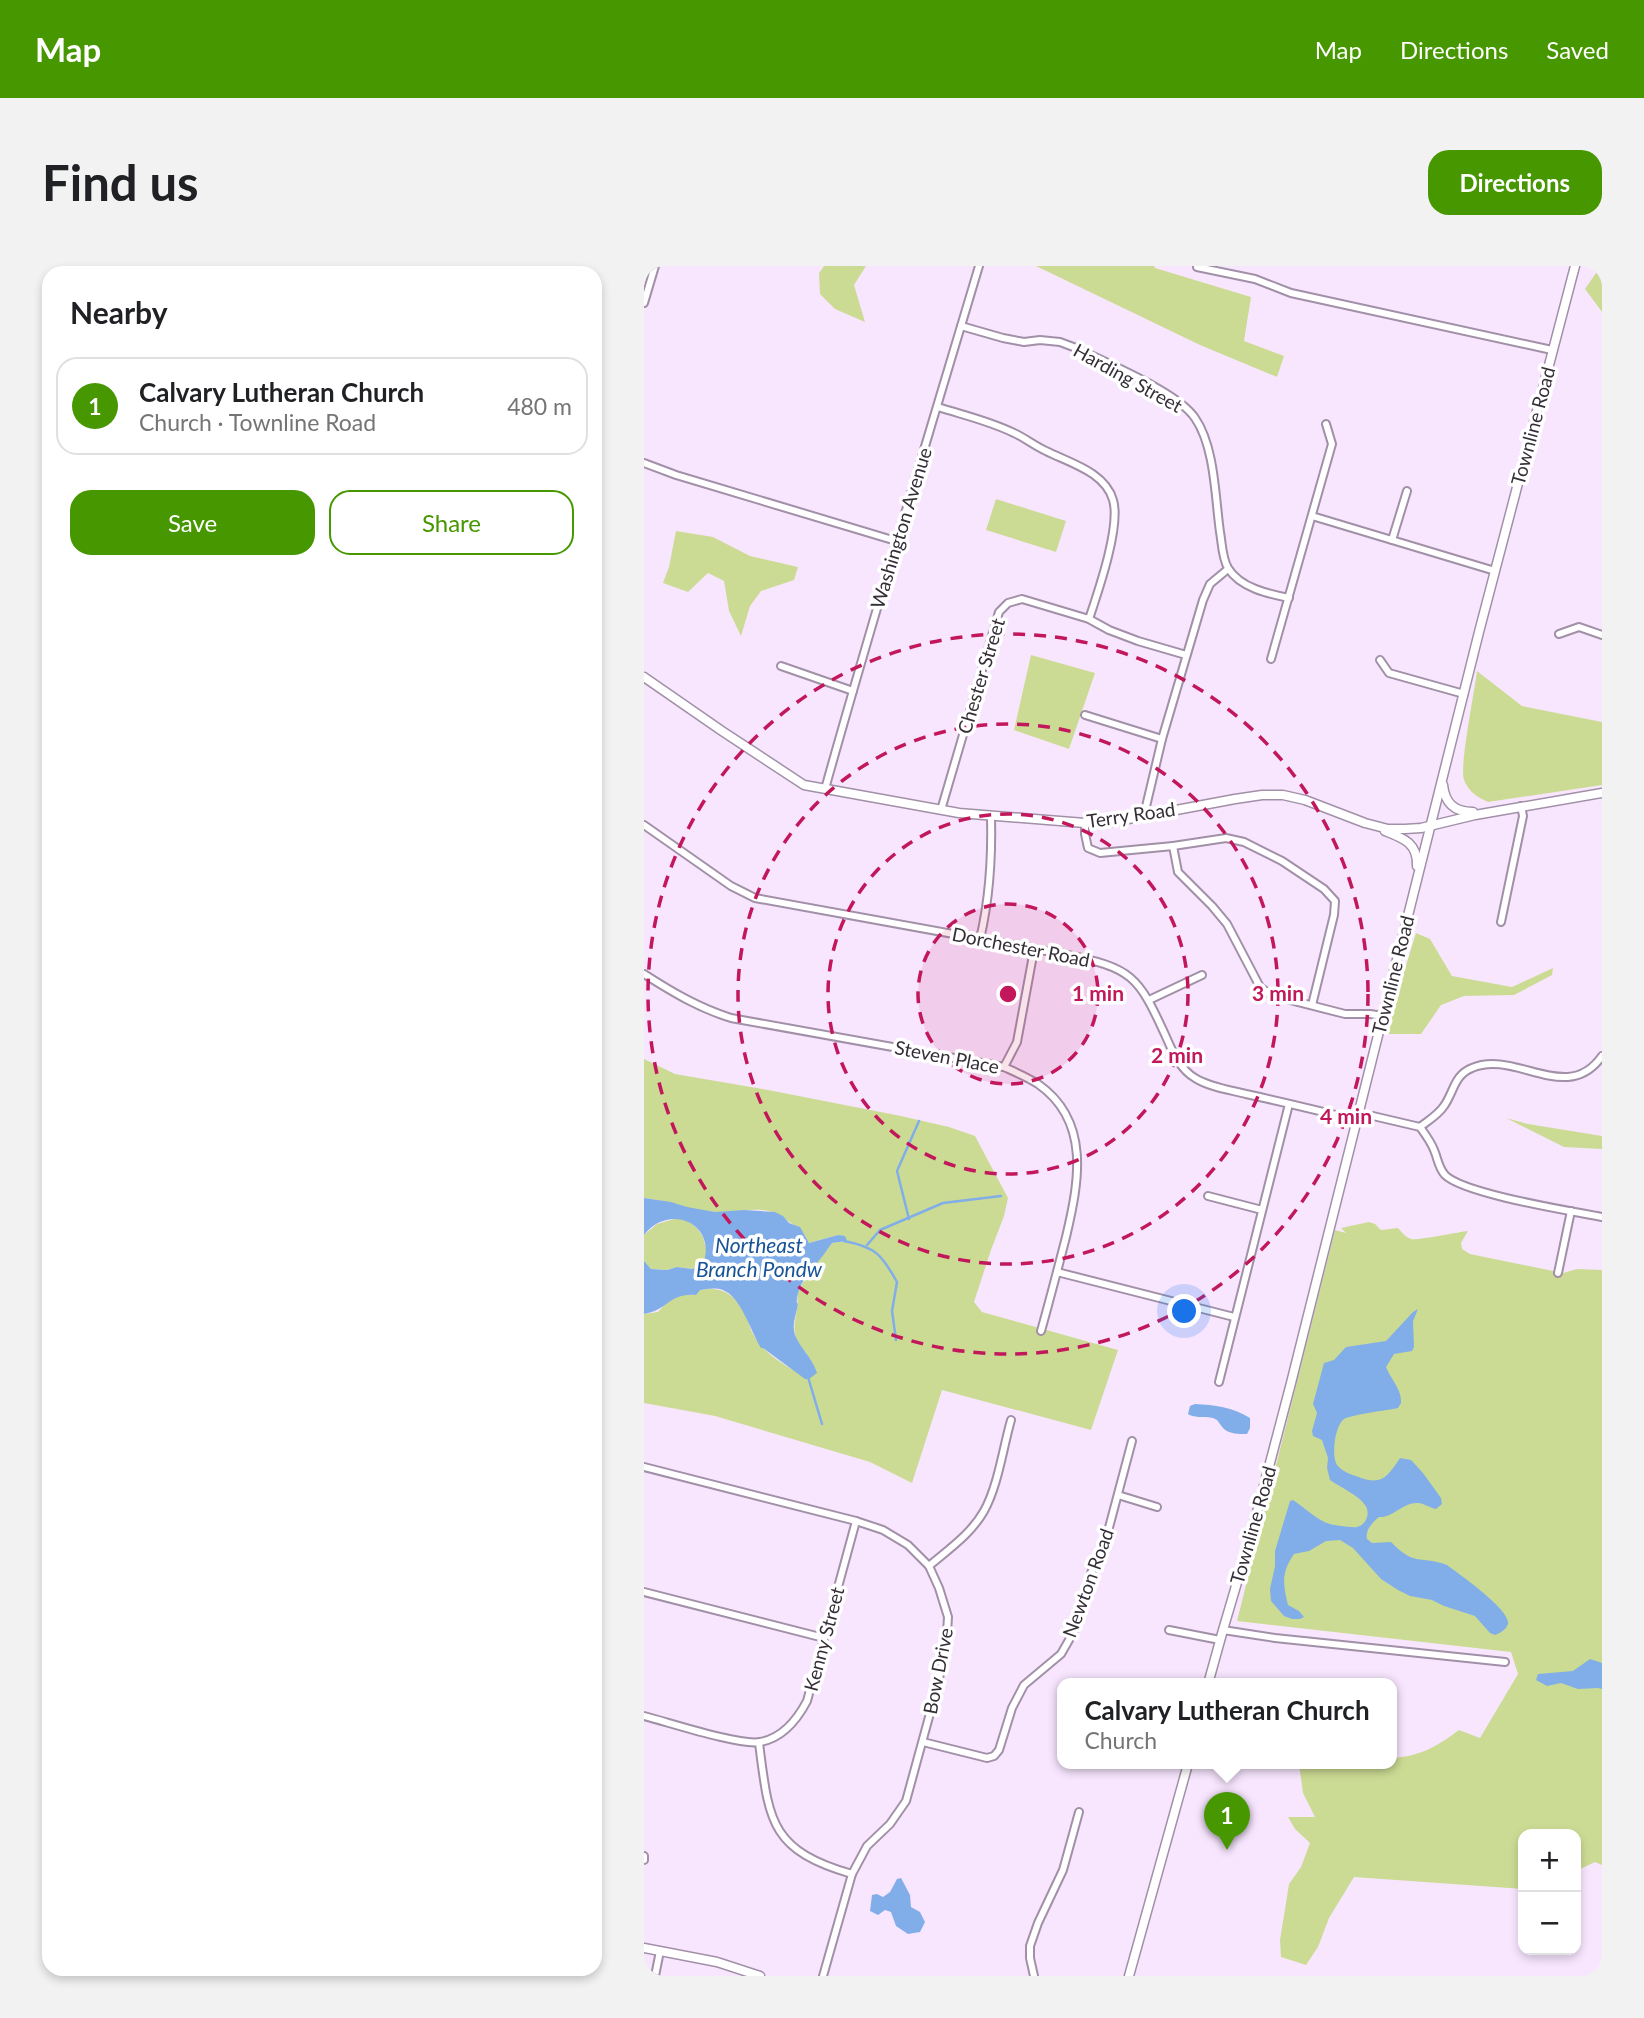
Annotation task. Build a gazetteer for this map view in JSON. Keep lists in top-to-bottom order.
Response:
{
  "streets": {
    "street": [
      "Harding Street",
      "Townline Road",
      "Washington Avenue",
      "Chester Street",
      "Terry Road",
      "Dorchester Road",
      "Steven Place",
      "Newton Road",
      "Kenny Street",
      "Bow Drive"
    ]
  },
  "crossings": [
    ["Harding Street", "Washington Avenue"],
    ["Townline Road", "Terry Road"],
    ["Townline Road", "Dorchester Road"],
    ["Washington Avenue", "Terry Road"],
    ["Chester Street", "Terry Road"],
    ["Newton Road", "Bow Drive"],
    ["Kenny Street", "Bow Drive"]
  ],
  "water": ["Northeast Branch Pondw"],
  "page": {
    "header": "Map",
    "nav": ["Map", "Directions", "Saved"],
    "buttons": [
      "Directions",
      ["Save", "Share"]
    ],
    "title": "Find us",
    "heading": "Nearby",
    "list": [
      {
        "mark": "1",
        "name": "Calvary Lutheran Church",
        "note": "Church · Townline Road",
        "value": "480 m"
      }
    ],
    "popup": ["Calvary Lutheran Church", "Church"],
    "pins": "1",
    "map_buttons": ["+", "−"]
  },
  "rings": [
    "1 min",
    "3 min",
    "2 min",
    "4 min"
  ]
}
